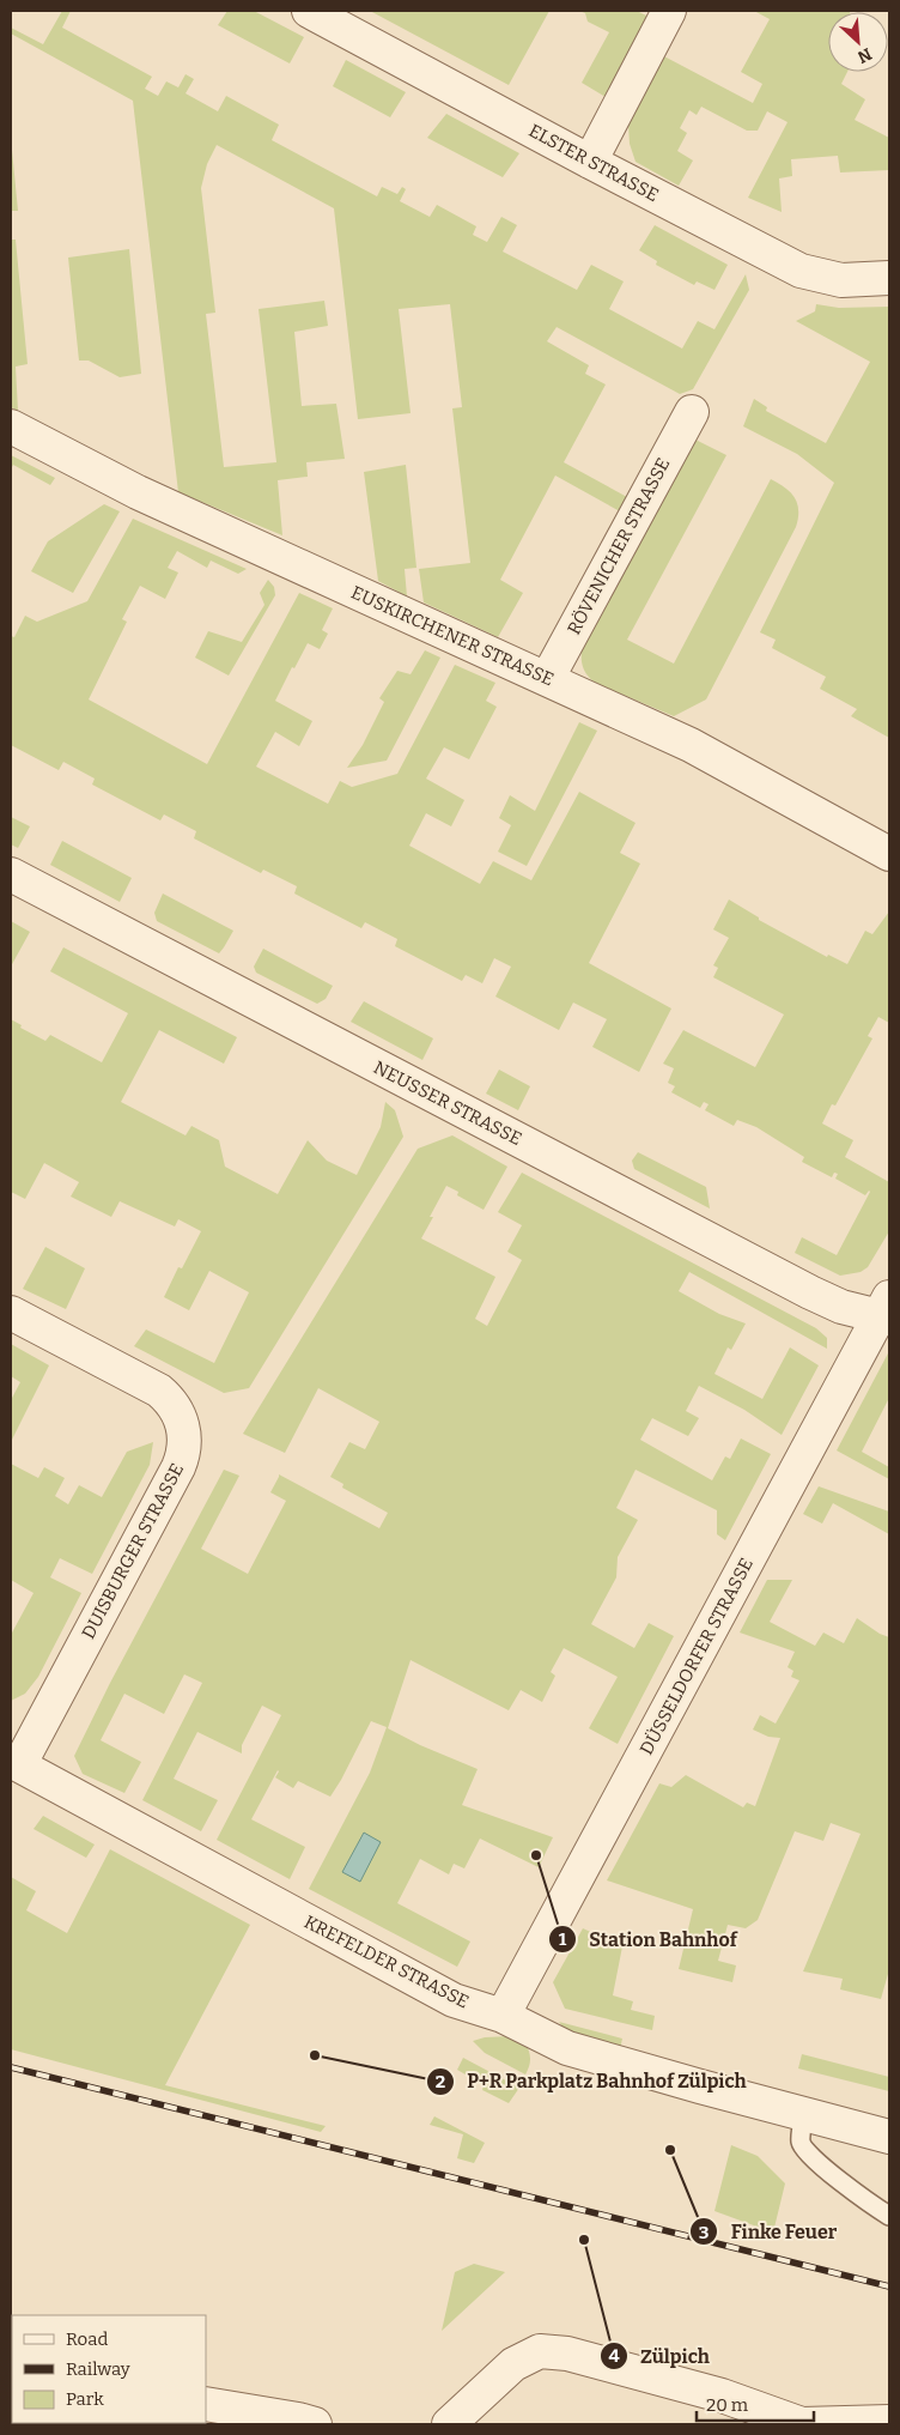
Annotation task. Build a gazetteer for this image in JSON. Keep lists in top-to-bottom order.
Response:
{
  "streets": {
    "street": [
      "ELSTER STRASSE",
      "RÖVENICHER STRASSE",
      "EUSKIRCHENER STRASSE",
      "NEUSSER STRASSE",
      "DUISBURGER STRASSE",
      "DÜSSELDORFER STRASSE",
      "KREFELDER STRASSE"
    ]
  },
  "crossings": [
    ["RÖVENICHER STRASSE", "EUSKIRCHENER STRASSE"],
    ["NEUSSER STRASSE", "DÜSSELDORFER STRASSE"],
    ["DUISBURGER STRASSE", "KREFELDER STRASSE"],
    ["DÜSSELDORFER STRASSE", "KREFELDER STRASSE"]
  ],
  "places": [
    "Station Bahnhof",
    "P+R Parkplatz Bahnhof Zülpich",
    "Finke Feuer",
    "Zülpich"
  ],
  "legend": ["Road", "Railway", "Park"],
  "scale_bar": "20 m",
  "north": "bottom right"
}
